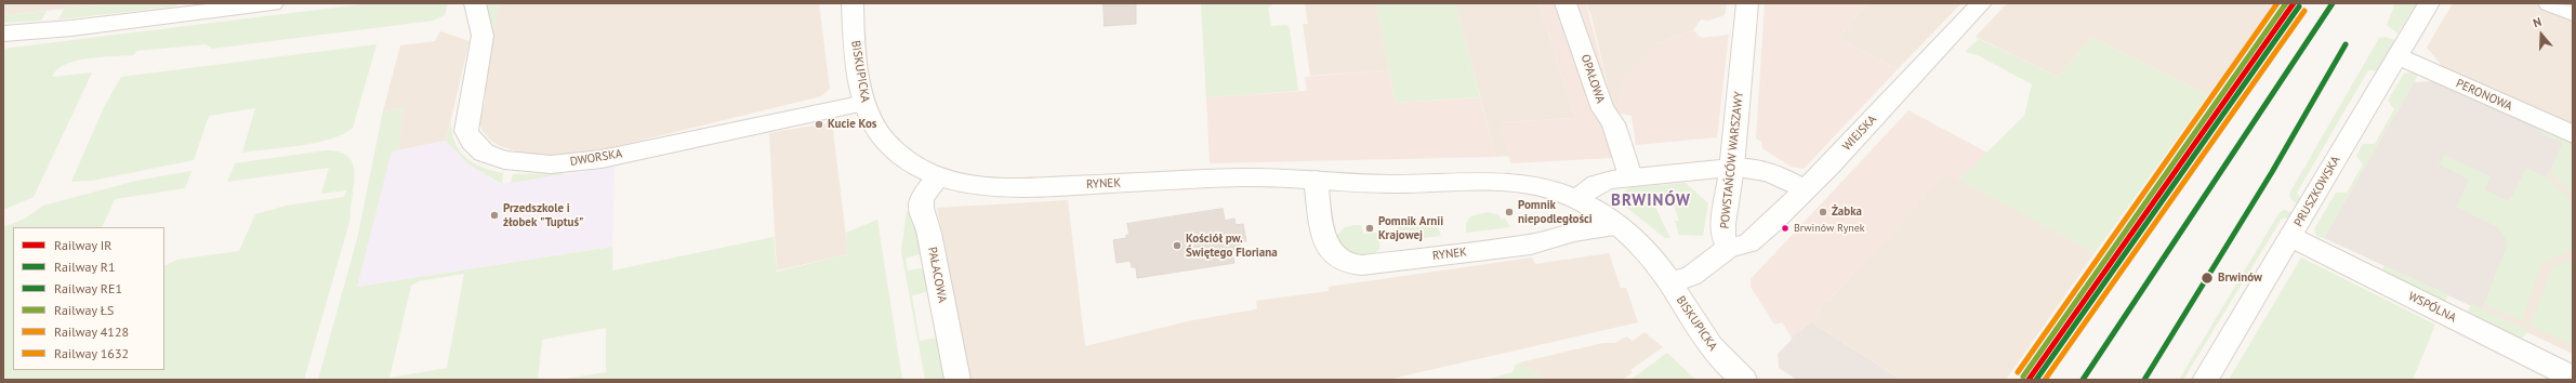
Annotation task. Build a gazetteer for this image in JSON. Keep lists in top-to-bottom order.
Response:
{
  "streets": {
    "street": [
      "BISKUPICKA",
      "OPAŁOWA",
      "PERONOWA",
      "WIEJSKA",
      "DWORSKA",
      "POWSTAŃCÓW WARSZAWY",
      "RYNEK",
      "PRUSZKOWSKA",
      "PAŁACOWA",
      "WSPÓLNA"
    ]
  },
  "crossings": [
    ["BISKUPICKA", "DWORSKA"],
    ["BISKUPICKA", "RYNEK"],
    ["PERONOWA", "PRUSZKOWSKA"],
    ["WIEJSKA", "POWSTAŃCÓW WARSZAWY"],
    ["RYNEK", "PAŁACOWA"],
    ["PRUSZKOWSKA", "WSPÓLNA"]
  ],
  "districts": ["BRWINÓW"],
  "places": [
    "Kucie Kos",
    "Pomnik niepodległości",
    "Żabka",
    "Przedszkole i żłobek \"Tuptuś\"",
    "Pomnik Arnii Krajowej",
    "Brwinów Rynek",
    "Kościół pw. Świętego Floriana",
    "Brwinów"
  ],
  "lines": [
    "rail line IR",
    "rail line R1",
    "rail line ŁS",
    "rail line 1632",
    "rail line RE1",
    "rail line 4128"
  ],
  "legend": [
    "Railway IR",
    "Railway R1",
    "Railway RE1",
    "Railway ŁS",
    "Railway 4128",
    "Railway 1632"
  ],
  "north": "top"
}
